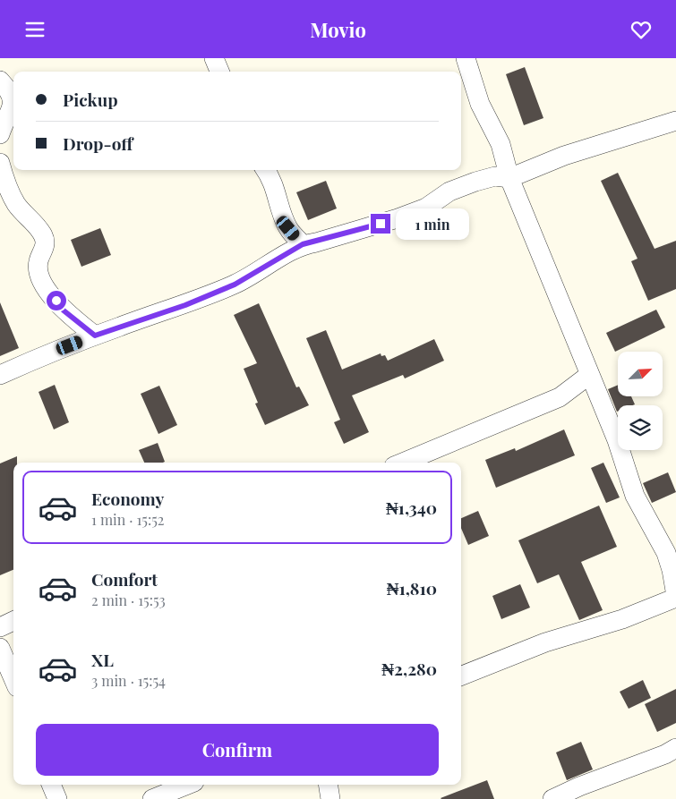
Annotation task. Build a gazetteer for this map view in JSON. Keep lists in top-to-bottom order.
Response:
{
  "north": "top right",
  "page": {
    "header": "Movio",
    "banner": ["Pickup", "Drop-off"],
    "bubble": "1 min",
    "list": [
      {
        "name": "Economy",
        "note": "1 min · 15:52",
        "value": "₦1,340"
      },
      {
        "name": "Comfort",
        "note": "2 min · 15:53",
        "value": "₦1,810"
      },
      {
        "name": "XL",
        "note": "3 min · 15:54",
        "value": "₦2,280"
      }
    ],
    "buttons": "Confirm"
  }
}
